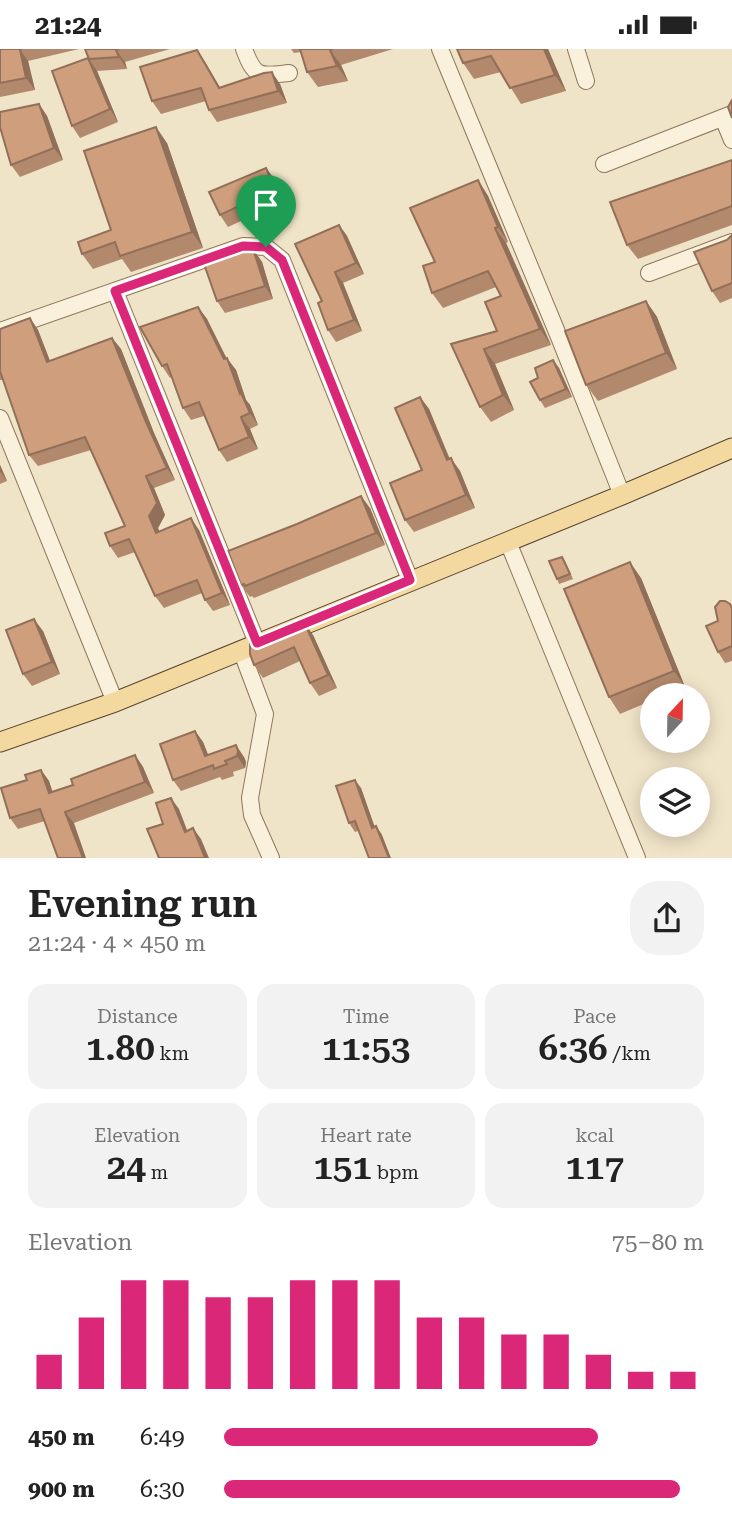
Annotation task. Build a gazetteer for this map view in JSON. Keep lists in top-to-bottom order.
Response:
{
  "north": "top",
  "page": {
    "status": "21:24",
    "heading": ["Evening run", "21:24 · 4 × 450 m"],
    "stats": [
      ["Distance", "1.80 km"],
      ["Time", "11:53"],
      ["Pace", "6:36 /km"],
      ["Elevation", "24 m"],
      ["Heart rate", "151 bpm"],
      ["kcal", "117"]
    ],
    "chart": ["Elevation", "75–80 m"],
    "list": [
      {
        "name": "450 m",
        "note": "6:49"
      },
      {
        "name": "900 m",
        "note": "6:30"
      }
    ]
  }
}
